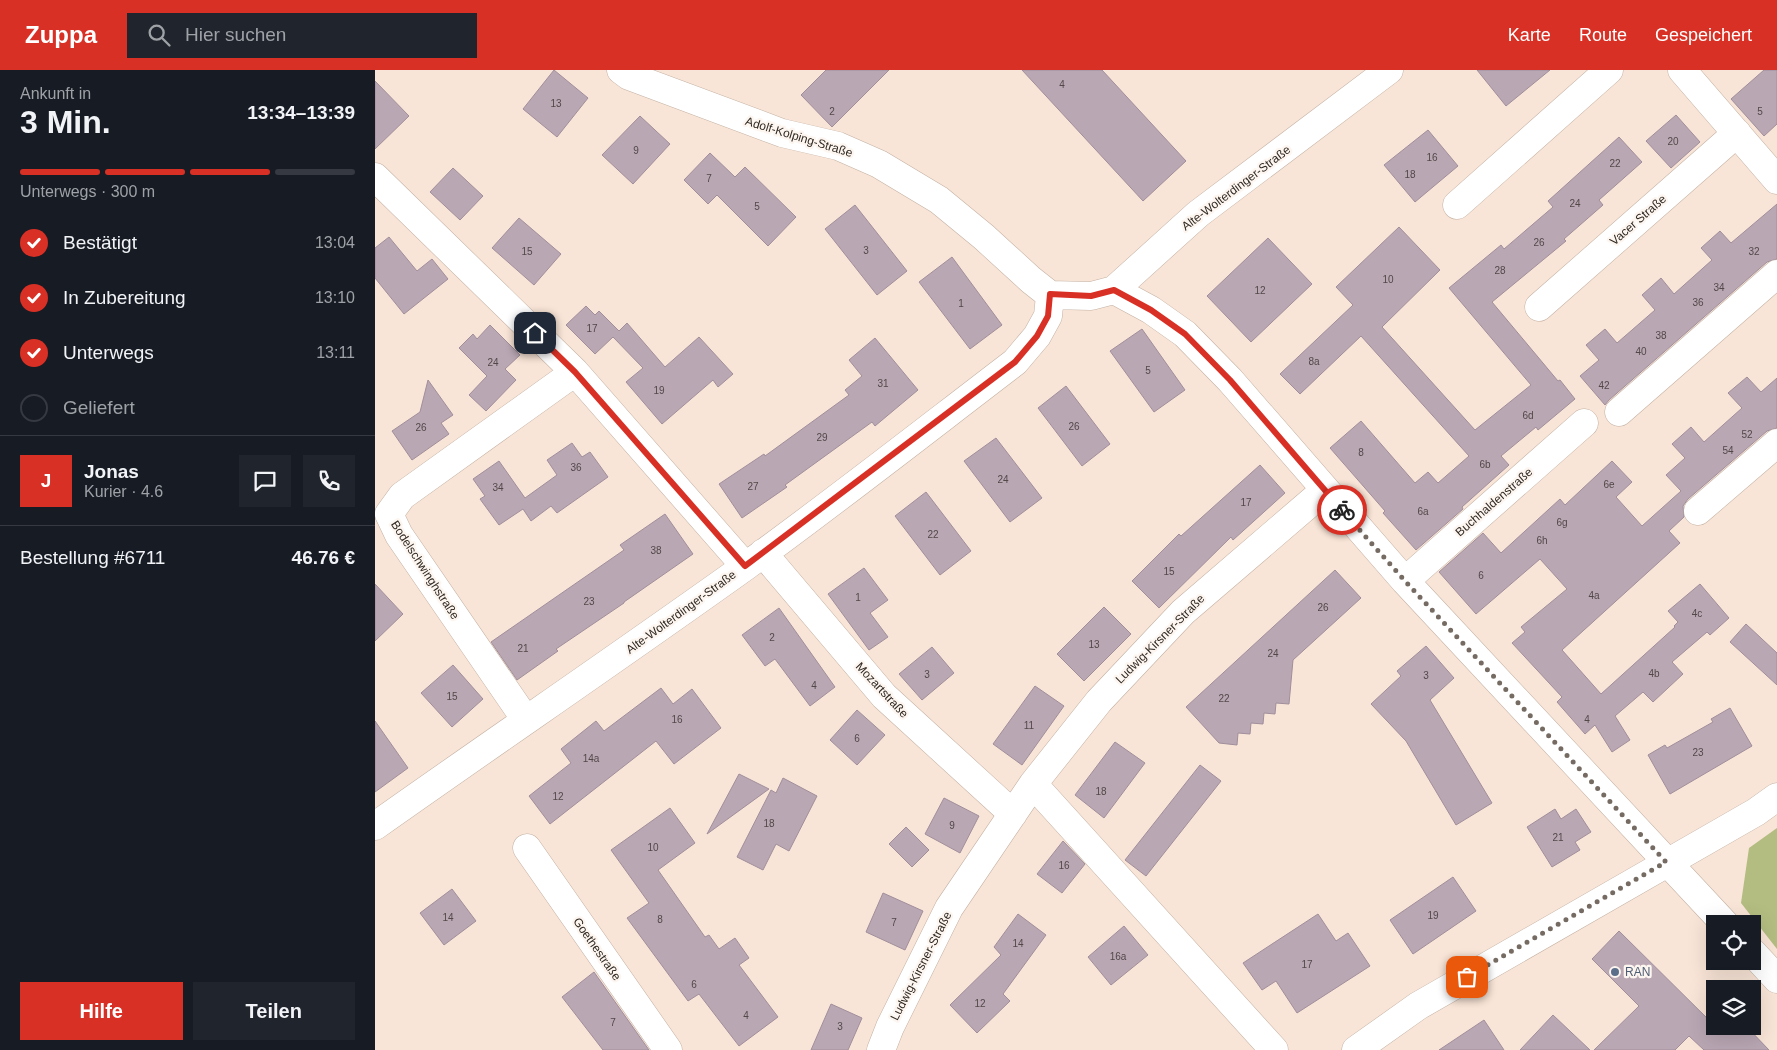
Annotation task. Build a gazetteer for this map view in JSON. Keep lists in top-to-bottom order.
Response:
{
  "streets": {
    "street": [
      "Adolf-Kolping-Straße",
      "Alte-Wolterdinger-Straße",
      "Vacer Straße",
      "Buchhaldenstraße",
      "Bodelschwinghstraße",
      "Ludwig-Kirsner-Straße",
      "Mozartstraße",
      "Goethestraße"
    ]
  },
  "crossings": [
    ["Adolf-Kolping-Straße", "Alte-Wolterdinger-Straße"],
    ["Alte-Wolterdinger-Straße", "Bodelschwinghstraße"],
    ["Alte-Wolterdinger-Straße", "Mozartstraße"],
    ["Ludwig-Kirsner-Straße", "Mozartstraße"]
  ],
  "places": ["RAN"],
  "house_numbers": [
    "4",
    "13",
    "2",
    "5",
    "20",
    "9",
    "16",
    "22",
    "18",
    "7",
    "24",
    "5",
    "26",
    "3",
    "15",
    "32",
    "28",
    "10",
    "34",
    "12",
    "36",
    "1",
    "17",
    "38",
    "40",
    "8a",
    "24",
    "5",
    "31",
    "42",
    "19",
    "6d",
    "26",
    "26",
    "52",
    "29",
    "54",
    "8",
    "6b",
    "36",
    "24",
    "6e",
    "27",
    "34",
    "17",
    "6a",
    "6g",
    "22",
    "6h",
    "38",
    "15",
    "6",
    "4a",
    "1",
    "23",
    "26",
    "4c",
    "2",
    "13",
    "21",
    "24",
    "4b",
    "3",
    "3",
    "4",
    "15",
    "22",
    "16",
    "4",
    "11",
    "6",
    "23",
    "14a",
    "18",
    "12",
    "18",
    "9",
    "21",
    "10",
    "16",
    "19",
    "14",
    "8",
    "7",
    "14",
    "16a",
    "17",
    "6",
    "12",
    "4",
    "7",
    "3"
  ],
  "page": {
    "header": "Zuppa",
    "search": "Hier suchen",
    "nav": ["Karte", "Route", "Gespeichert"],
    "heading": ["3 Min.", "Ankunft in", "13:34–13:39"],
    "panel": [
      "Jonas",
      "Kurier · 4.6",
      "Bestellung #6711",
      "46.76 €"
    ],
    "bar": "Unterwegs · 300 m",
    "list": [
      ["Bestätigt", "13:04"],
      ["In Zubereitung", "13:10"],
      ["Unterwegs", "13:11"],
      "Geliefert"
    ],
    "round": "J",
    "buttons": ["Hilfe", "Teilen"]
  }
}
